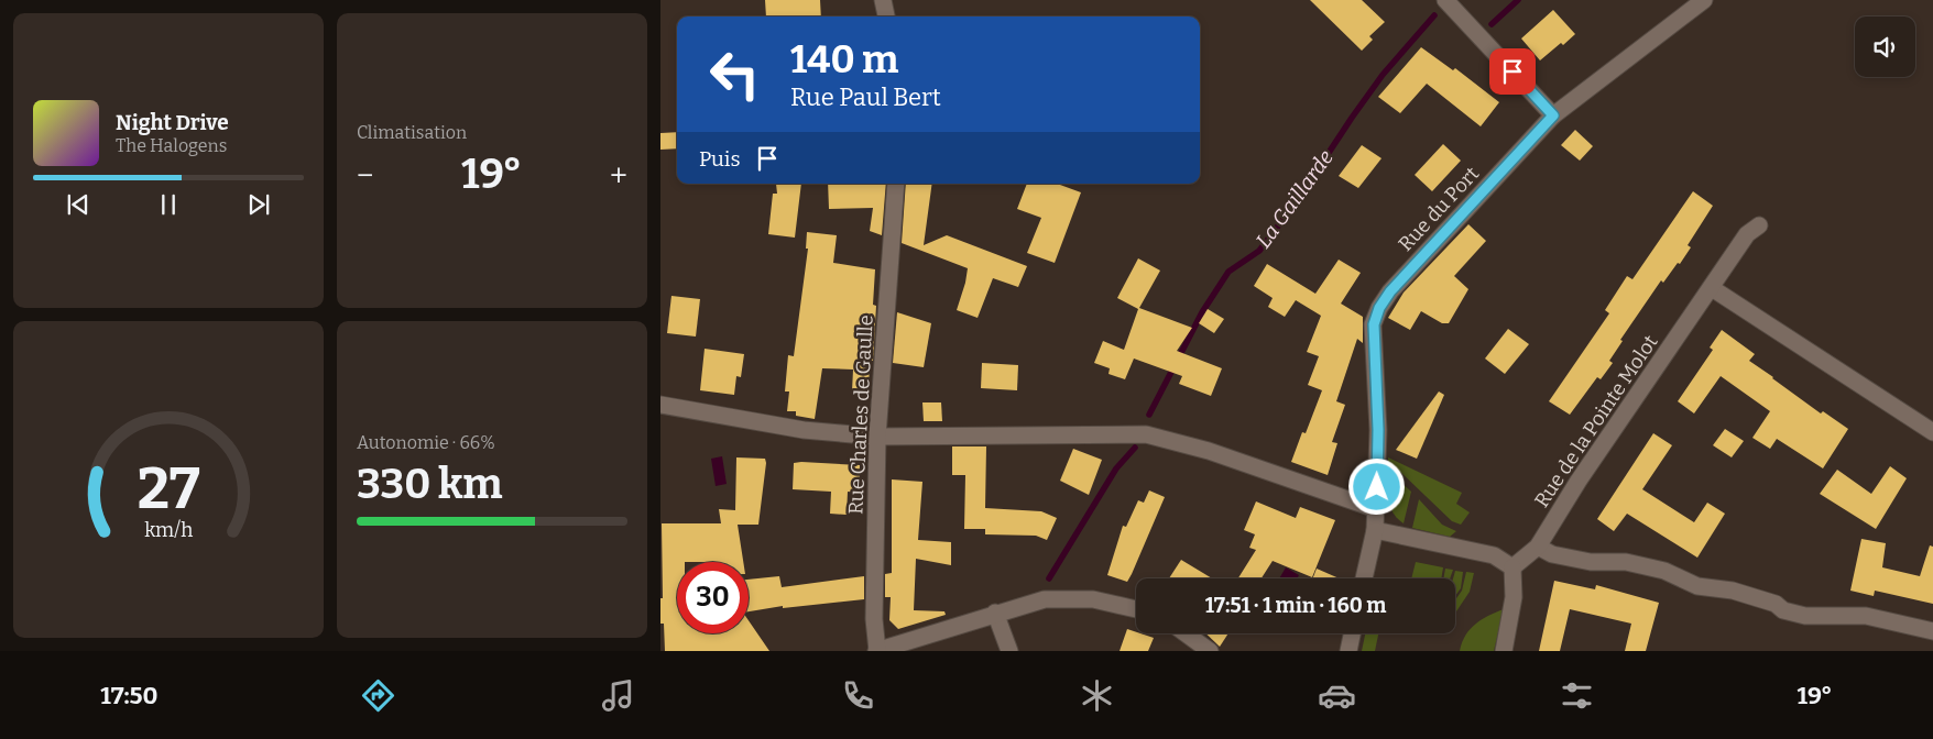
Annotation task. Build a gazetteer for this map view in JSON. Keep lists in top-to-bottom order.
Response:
{
  "streets": {
    "street": ["Rue du Port", "Rue Charles de Gaulle", "Rue de la Pointe Molot"]
  },
  "water": ["La Gaillarde"],
  "page": {
    "tile": [
      "Climatisation",
      ["Autonomie · 66%", "330 km"]
    ],
    "turn": ["140 m", "Rue Paul Bert"],
    "song": ["Night Drive", "The Halogens"],
    "then": "Puis",
    "heat": ["−", "19°", "+"],
    "limit": "30",
    "trip": "17:51 · 1 min · 160 m",
    "tabs": ["17:50", "19°"],
    "gauge": ["27", "km/h"]
  }
}
